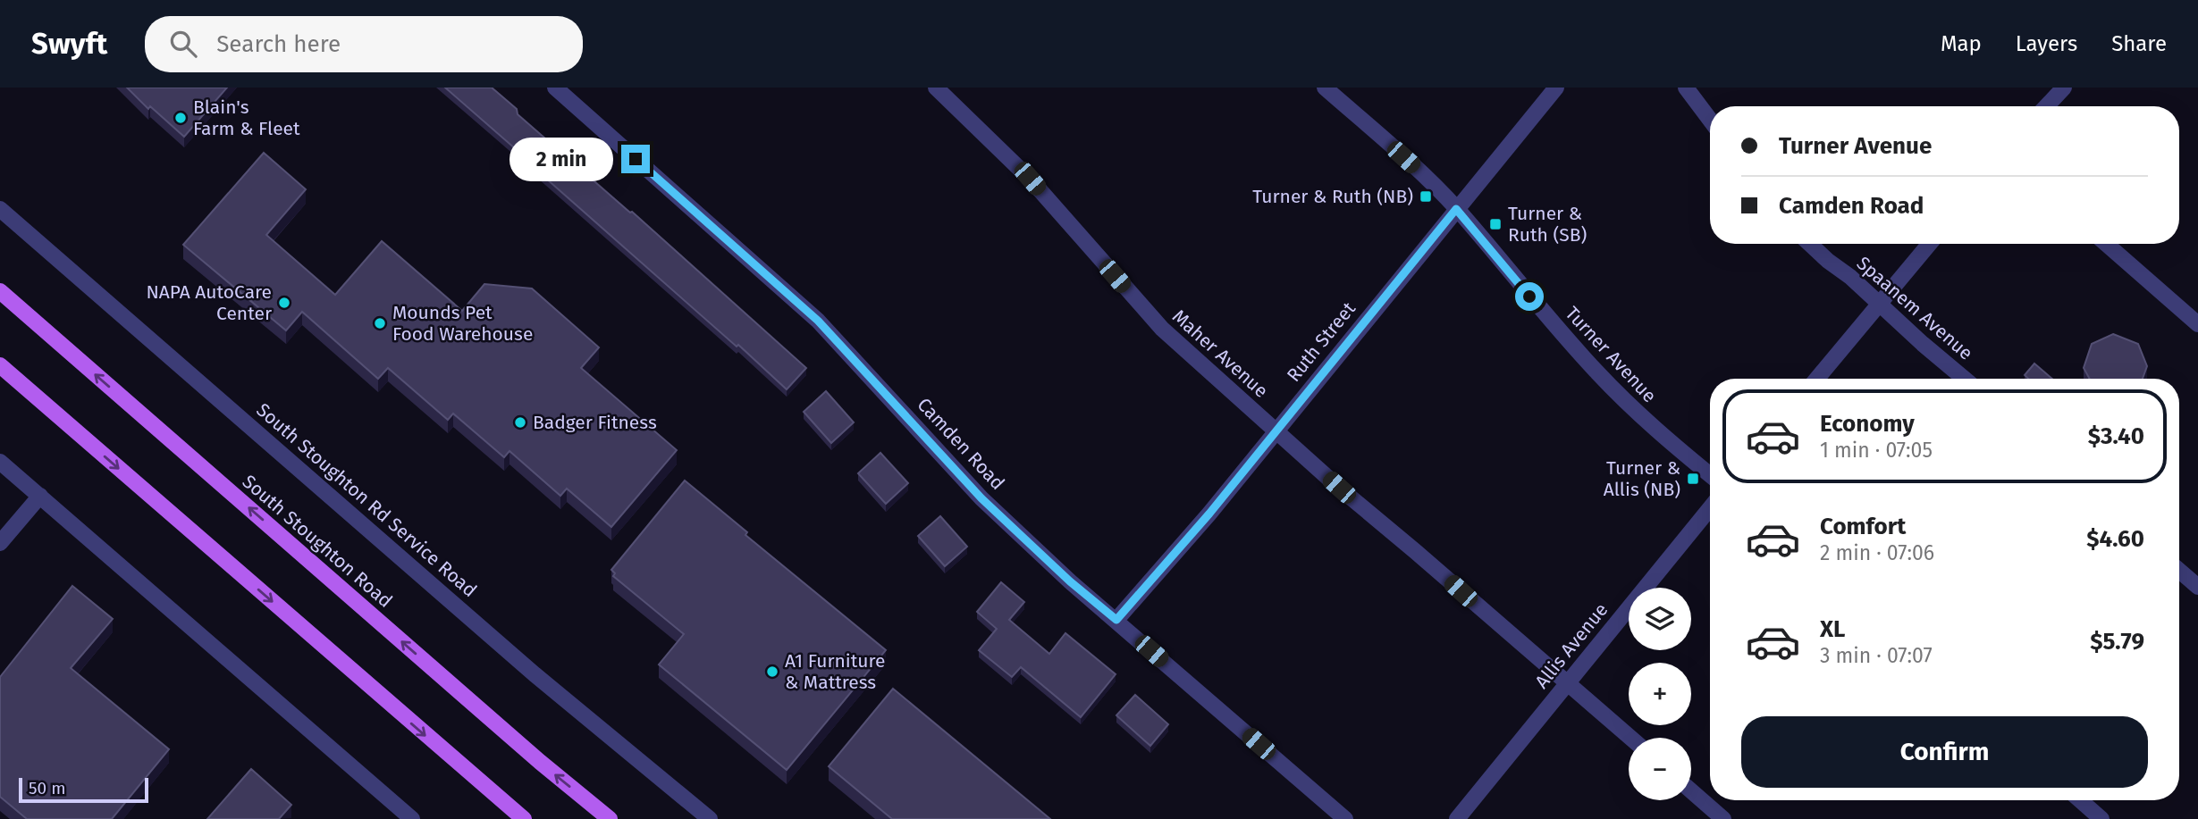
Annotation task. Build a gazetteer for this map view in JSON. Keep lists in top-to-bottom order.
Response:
{
  "streets": {
    "main road": ["South Stoughton Road"],
    "street": [
      "Spaanem Avenue",
      "Ruth Street",
      "Maher Avenue",
      "Turner Avenue",
      "Camden Road",
      "South Stoughton Rd Service Road",
      "Allis Avenue"
    ]
  },
  "crossings": [
    ["Ruth Street", "Maher Avenue"],
    ["Ruth Street", "Turner Avenue"],
    ["Ruth Street", "Camden Road"],
    ["Maher Avenue", "Allis Avenue"]
  ],
  "places": {
    "other": [
      "Blain's Farm & Fleet",
      "NAPA AutoCare Center",
      "Mounds Pet Food Warehouse",
      "Badger Fitness",
      "A1 Furniture & Mattress"
    ],
    "transit": ["Turner & Ruth (NB)", "Turner & Ruth (SB)", "Turner & Allis (NB)"]
  },
  "scale_bar": "50 m",
  "page": {
    "header": "Swyft",
    "search": "Search here",
    "nav": ["Map", "Layers", "Share"],
    "banner": ["Turner Avenue", "Camden Road"],
    "bubble": "2 min",
    "list": [
      {
        "name": "Economy",
        "note": "1 min · 07:05",
        "value": "$3.40"
      },
      {
        "name": "Comfort",
        "note": "2 min · 07:06",
        "value": "$4.60"
      },
      {
        "name": "XL",
        "note": "3 min · 07:07",
        "value": "$5.79"
      }
    ],
    "map_buttons": ["+", "−"],
    "buttons": "Confirm",
    "scale": "50 m"
  }
}
